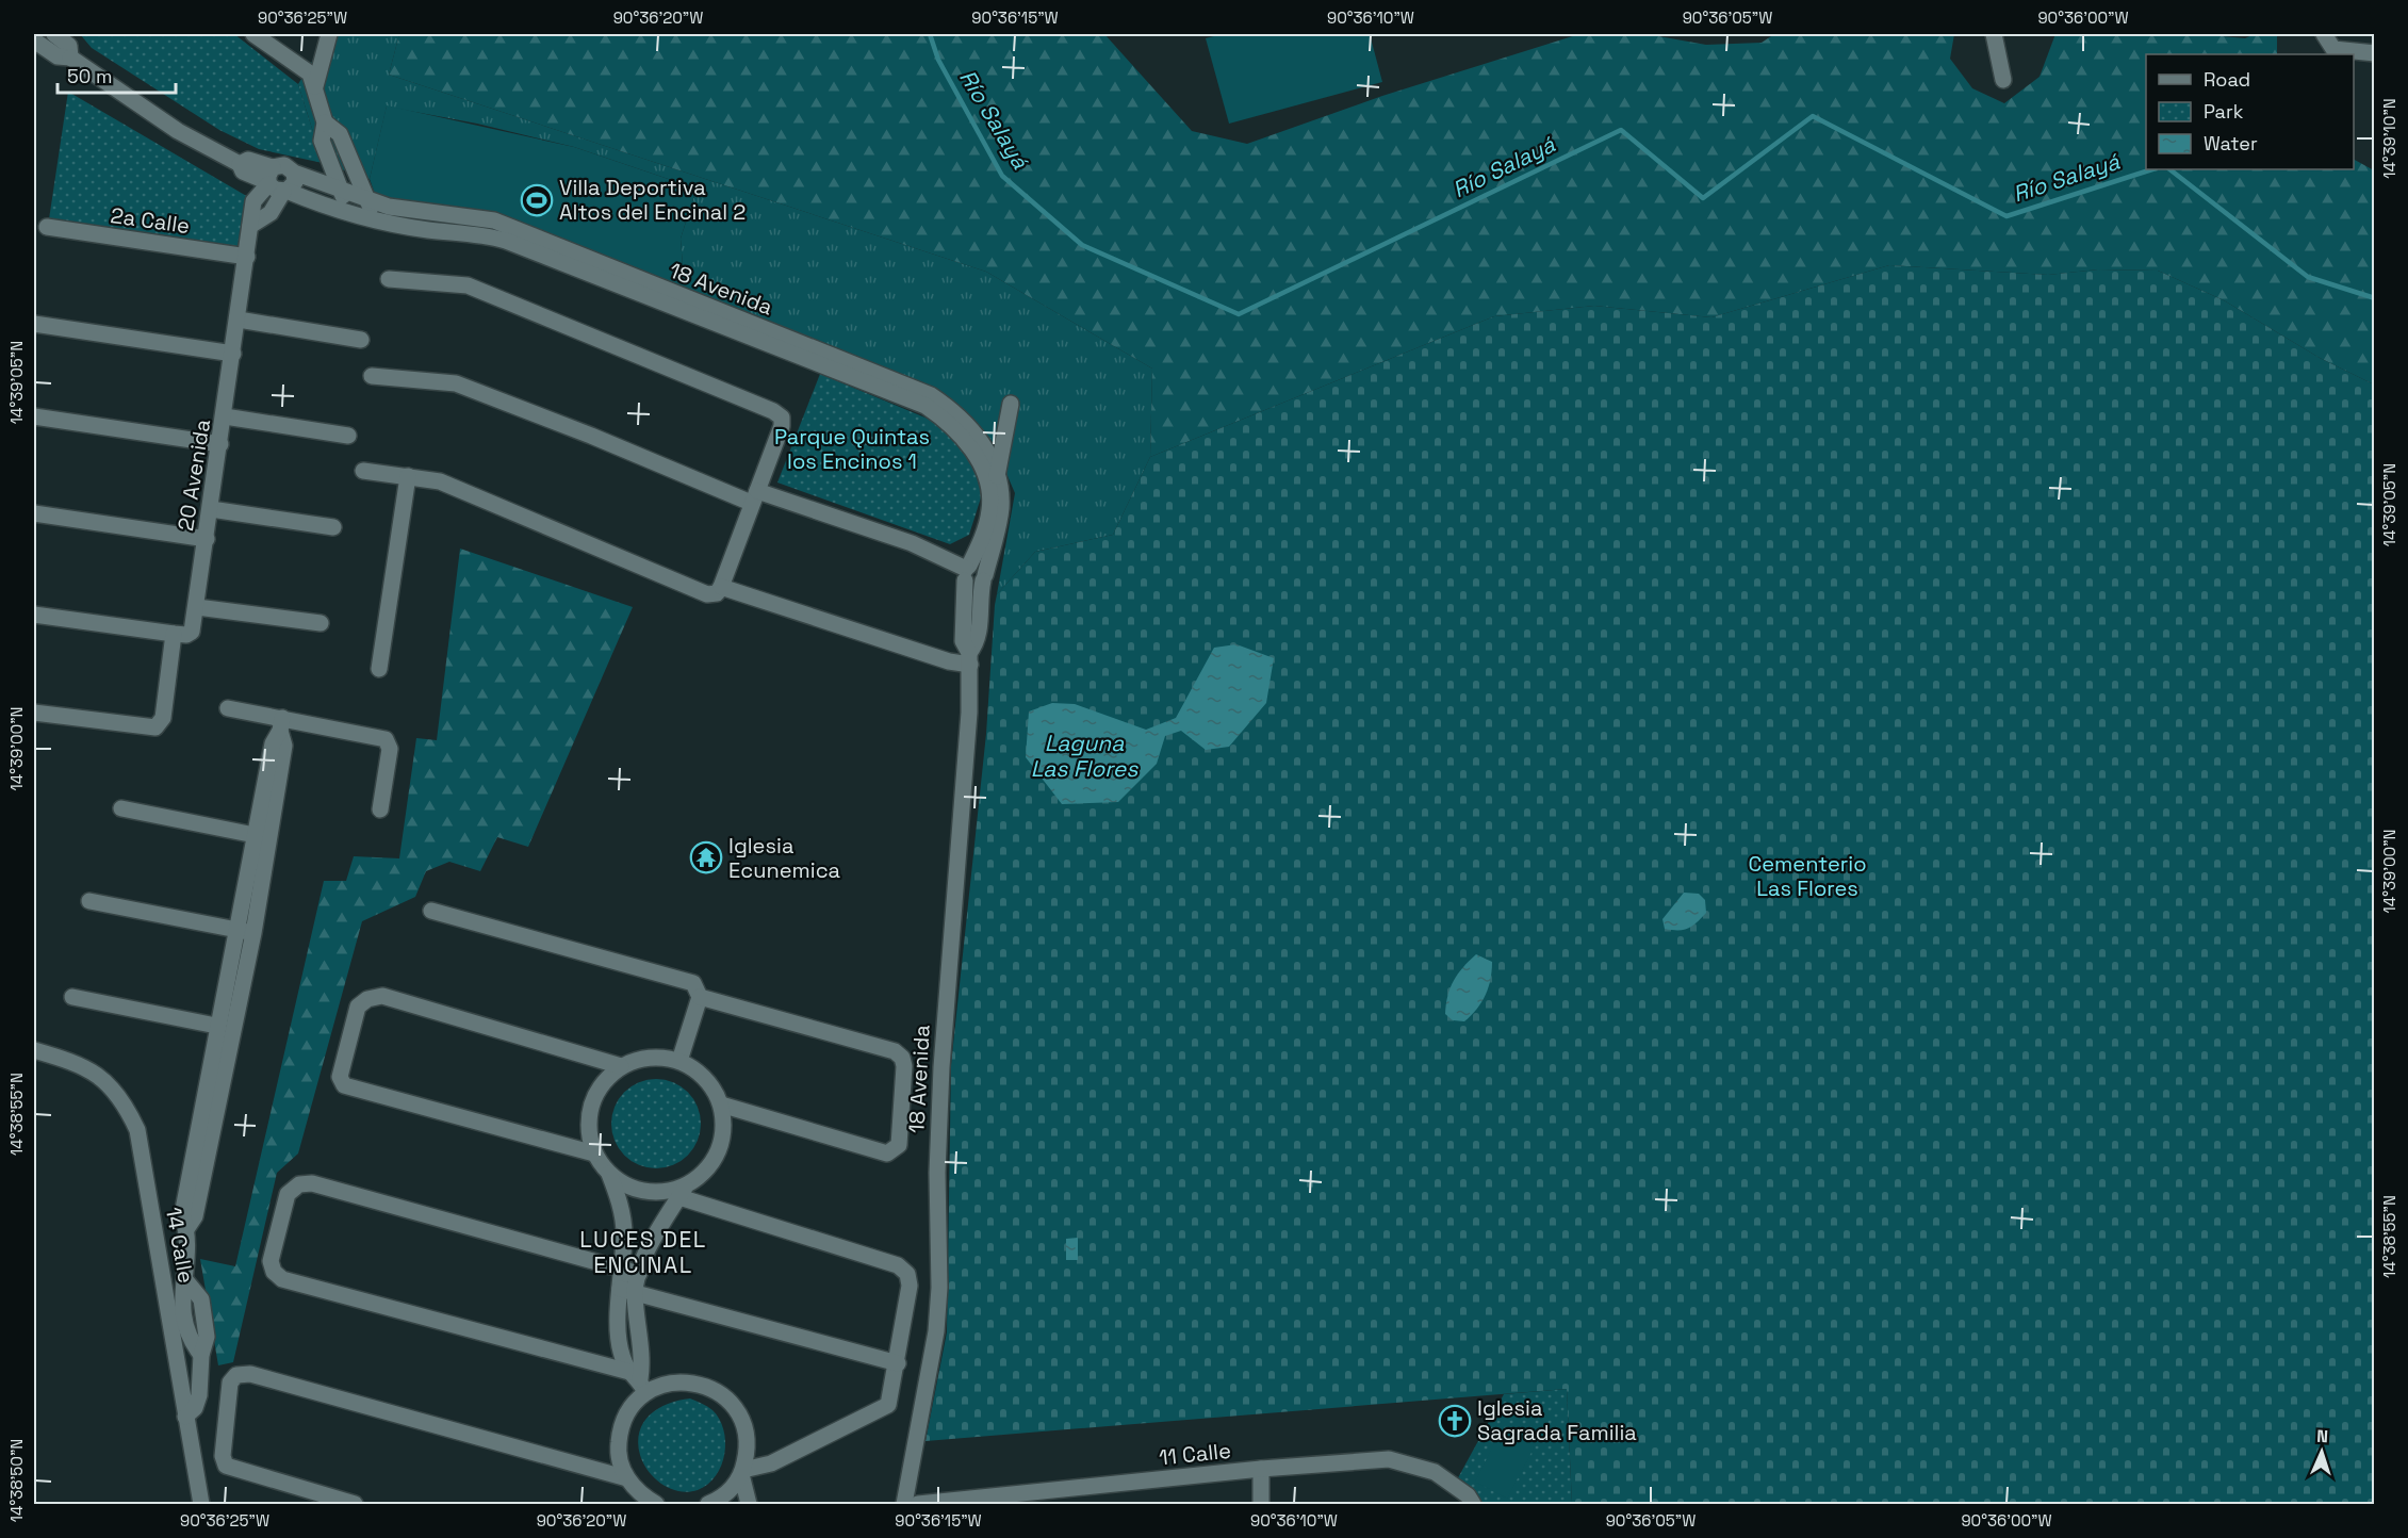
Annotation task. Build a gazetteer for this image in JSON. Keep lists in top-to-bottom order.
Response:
{
  "streets": {
    "street": [
      "2a Calle",
      "18 Avenida",
      "20 Avenida",
      "14 Calle",
      "11 Calle"
    ]
  },
  "crossings": [
    ["2a Calle", "20 Avenida"],
    ["18 Avenida", "20 Avenida"]
  ],
  "districts": ["LUCES DEL ENCINAL"],
  "water": ["Río Salayá", "Laguna Las Flores"],
  "parks": ["Parque Quintas los Encinos 1", "Cementerio Las Flores"],
  "places": {
    "sports": ["Villa Deportiva Altos del Encinal 2"],
    "temple": ["Iglesia Ecunemica"],
    "church": ["Iglesia Sagrada Familia"]
  },
  "legend": ["Road", "Park", "Water"],
  "scale_bar": "50 m",
  "north": "top",
  "coordinates": [
    "90°36'25\"W",
    "90°36'20\"W",
    "90°36'15\"W",
    "90°36'10\"W",
    "90°36'05\"W",
    "90°36'00\"W",
    "14°39'10\"N",
    "14°39'05\"N",
    "14°39'00\"N",
    "14°38'55\"N",
    "14°38'50\"N"
  ]
}
